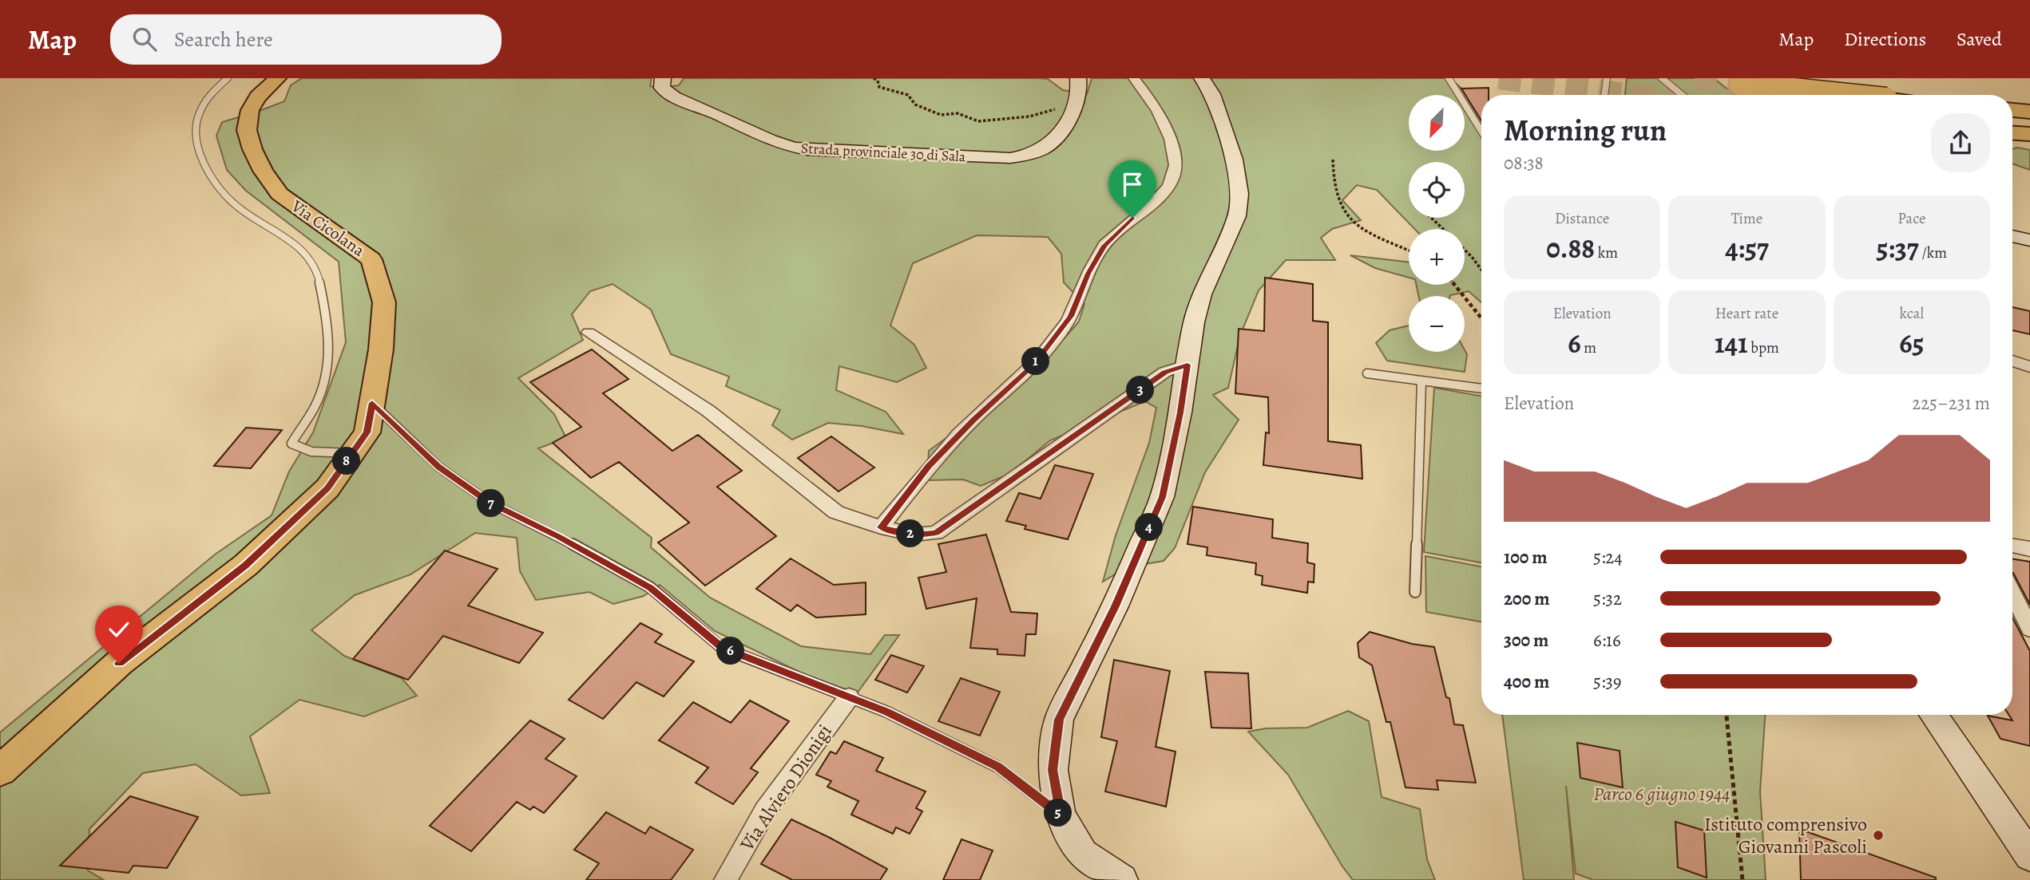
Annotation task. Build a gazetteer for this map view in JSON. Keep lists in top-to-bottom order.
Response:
{
  "streets": {
    "main road": ["Via Cicolana"],
    "street": ["Strada provinciale 30 di Sala", "Via Alviero Dionigi"]
  },
  "parks": ["Parco 6 giugno 1944"],
  "places": ["Istituto comprensivo Giovanni Pascoli"],
  "north": "bottom left",
  "page": {
    "header": "Map",
    "search": "Search here",
    "nav": ["Map", "Directions", "Saved"],
    "map_buttons": ["+", "−"],
    "heading": ["Morning run", "08:38"],
    "stats": [
      ["Distance", "0.88 km"],
      ["Time", "4:57"],
      ["Pace", "5:37 /km"],
      ["Elevation", "6 m"],
      ["Heart rate", "141 bpm"],
      ["kcal", "65"]
    ],
    "pins": [
      "1",
      "3",
      "8",
      "7",
      "4",
      "2",
      "6",
      "5"
    ],
    "chart": ["Elevation", "225–231 m"],
    "list": [
      {
        "name": "100 m",
        "note": "5:24"
      },
      {
        "name": "200 m",
        "note": "5:32"
      },
      {
        "name": "300 m",
        "note": "6:16"
      },
      {
        "name": "400 m",
        "note": "5:39"
      }
    ]
  }
}
